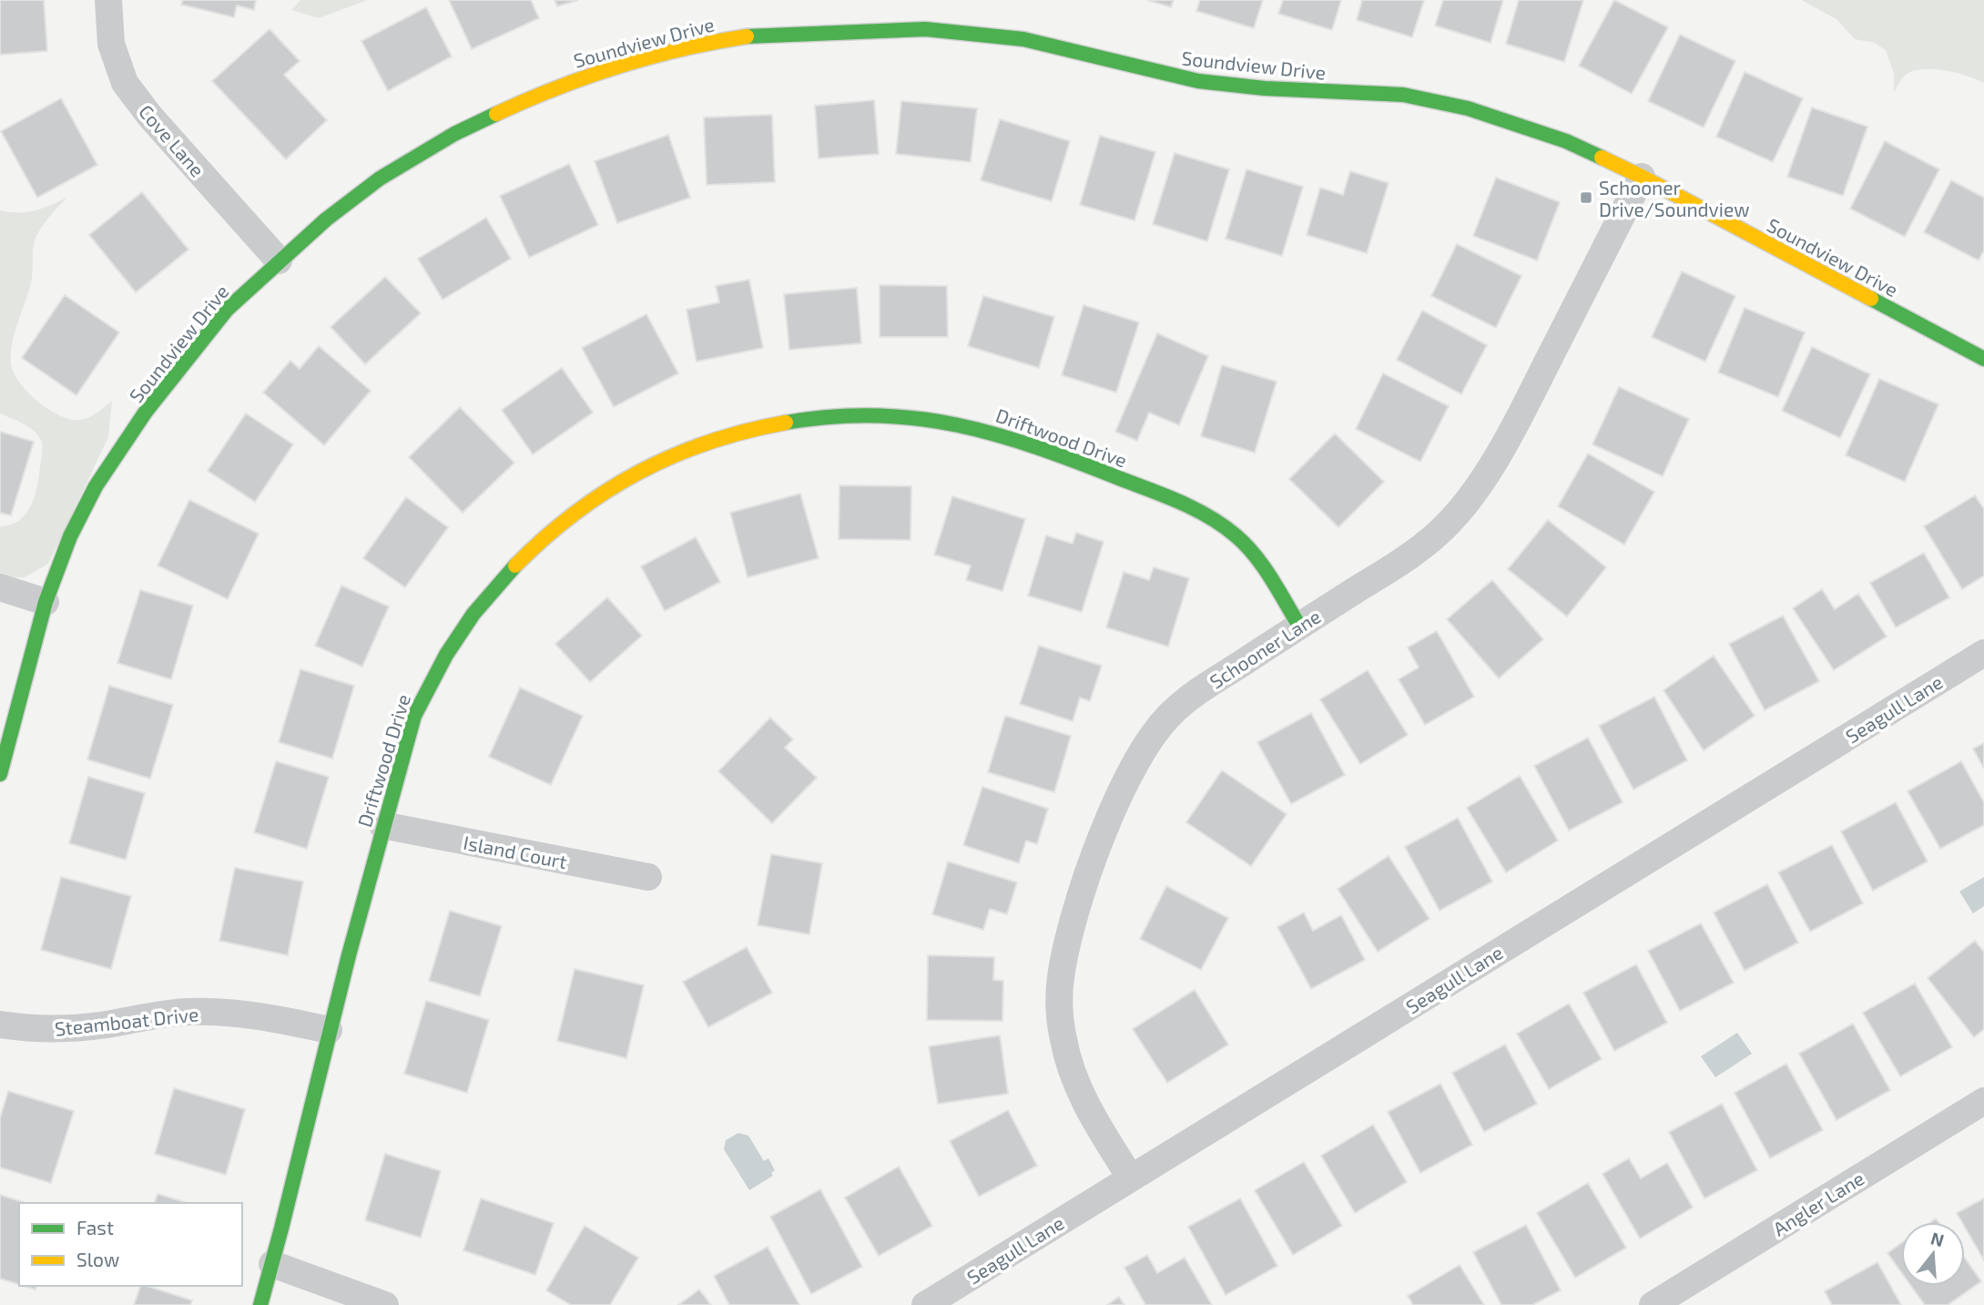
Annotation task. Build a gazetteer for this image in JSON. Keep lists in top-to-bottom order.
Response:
{
  "streets": {
    "street": [
      "Soundview Drive",
      "Cove Lane",
      "Driftwood Drive",
      "Schooner Lane",
      "Seagull Lane",
      "Island Court",
      "Steamboat Drive",
      "Angler Lane"
    ]
  },
  "crossings": [
    ["Soundview Drive", "Cove Lane"],
    ["Soundview Drive", "Schooner Lane"],
    ["Driftwood Drive", "Schooner Lane"],
    ["Driftwood Drive", "Island Court"],
    ["Driftwood Drive", "Steamboat Drive"],
    ["Schooner Lane", "Seagull Lane"]
  ],
  "places": {
    "transit": ["Schooner Drive/Soundview"]
  },
  "legend": ["Fast", "Slow"],
  "north": "top"
}
